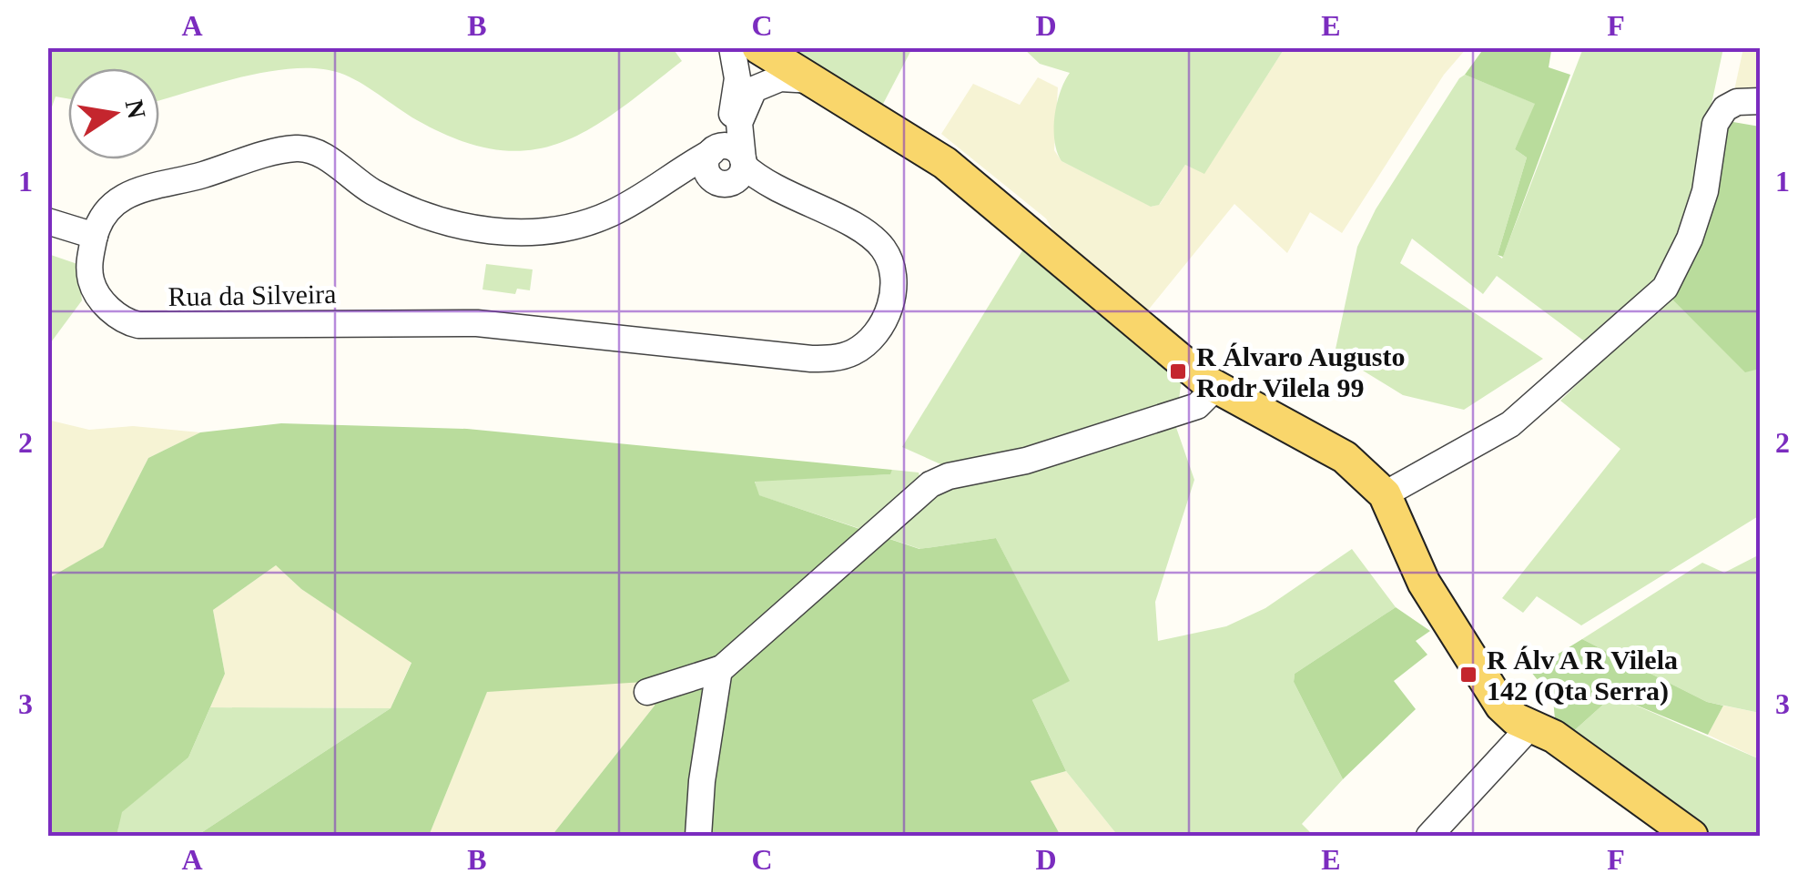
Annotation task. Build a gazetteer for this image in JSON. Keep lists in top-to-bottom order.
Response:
{
  "streets": {
    "street": ["Rua da Silveira"]
  },
  "places": {
    "transit": ["R Álvaro Augusto Rodr Vilela 99", "R Álv A R Vilela 142 (Qta Serra)"]
  },
  "north": "right",
  "grid": {
    "columns": [
      "A",
      "B",
      "C",
      "D",
      "E",
      "F"
    ],
    "rows": ["1", "2", "3"]
  }
}
